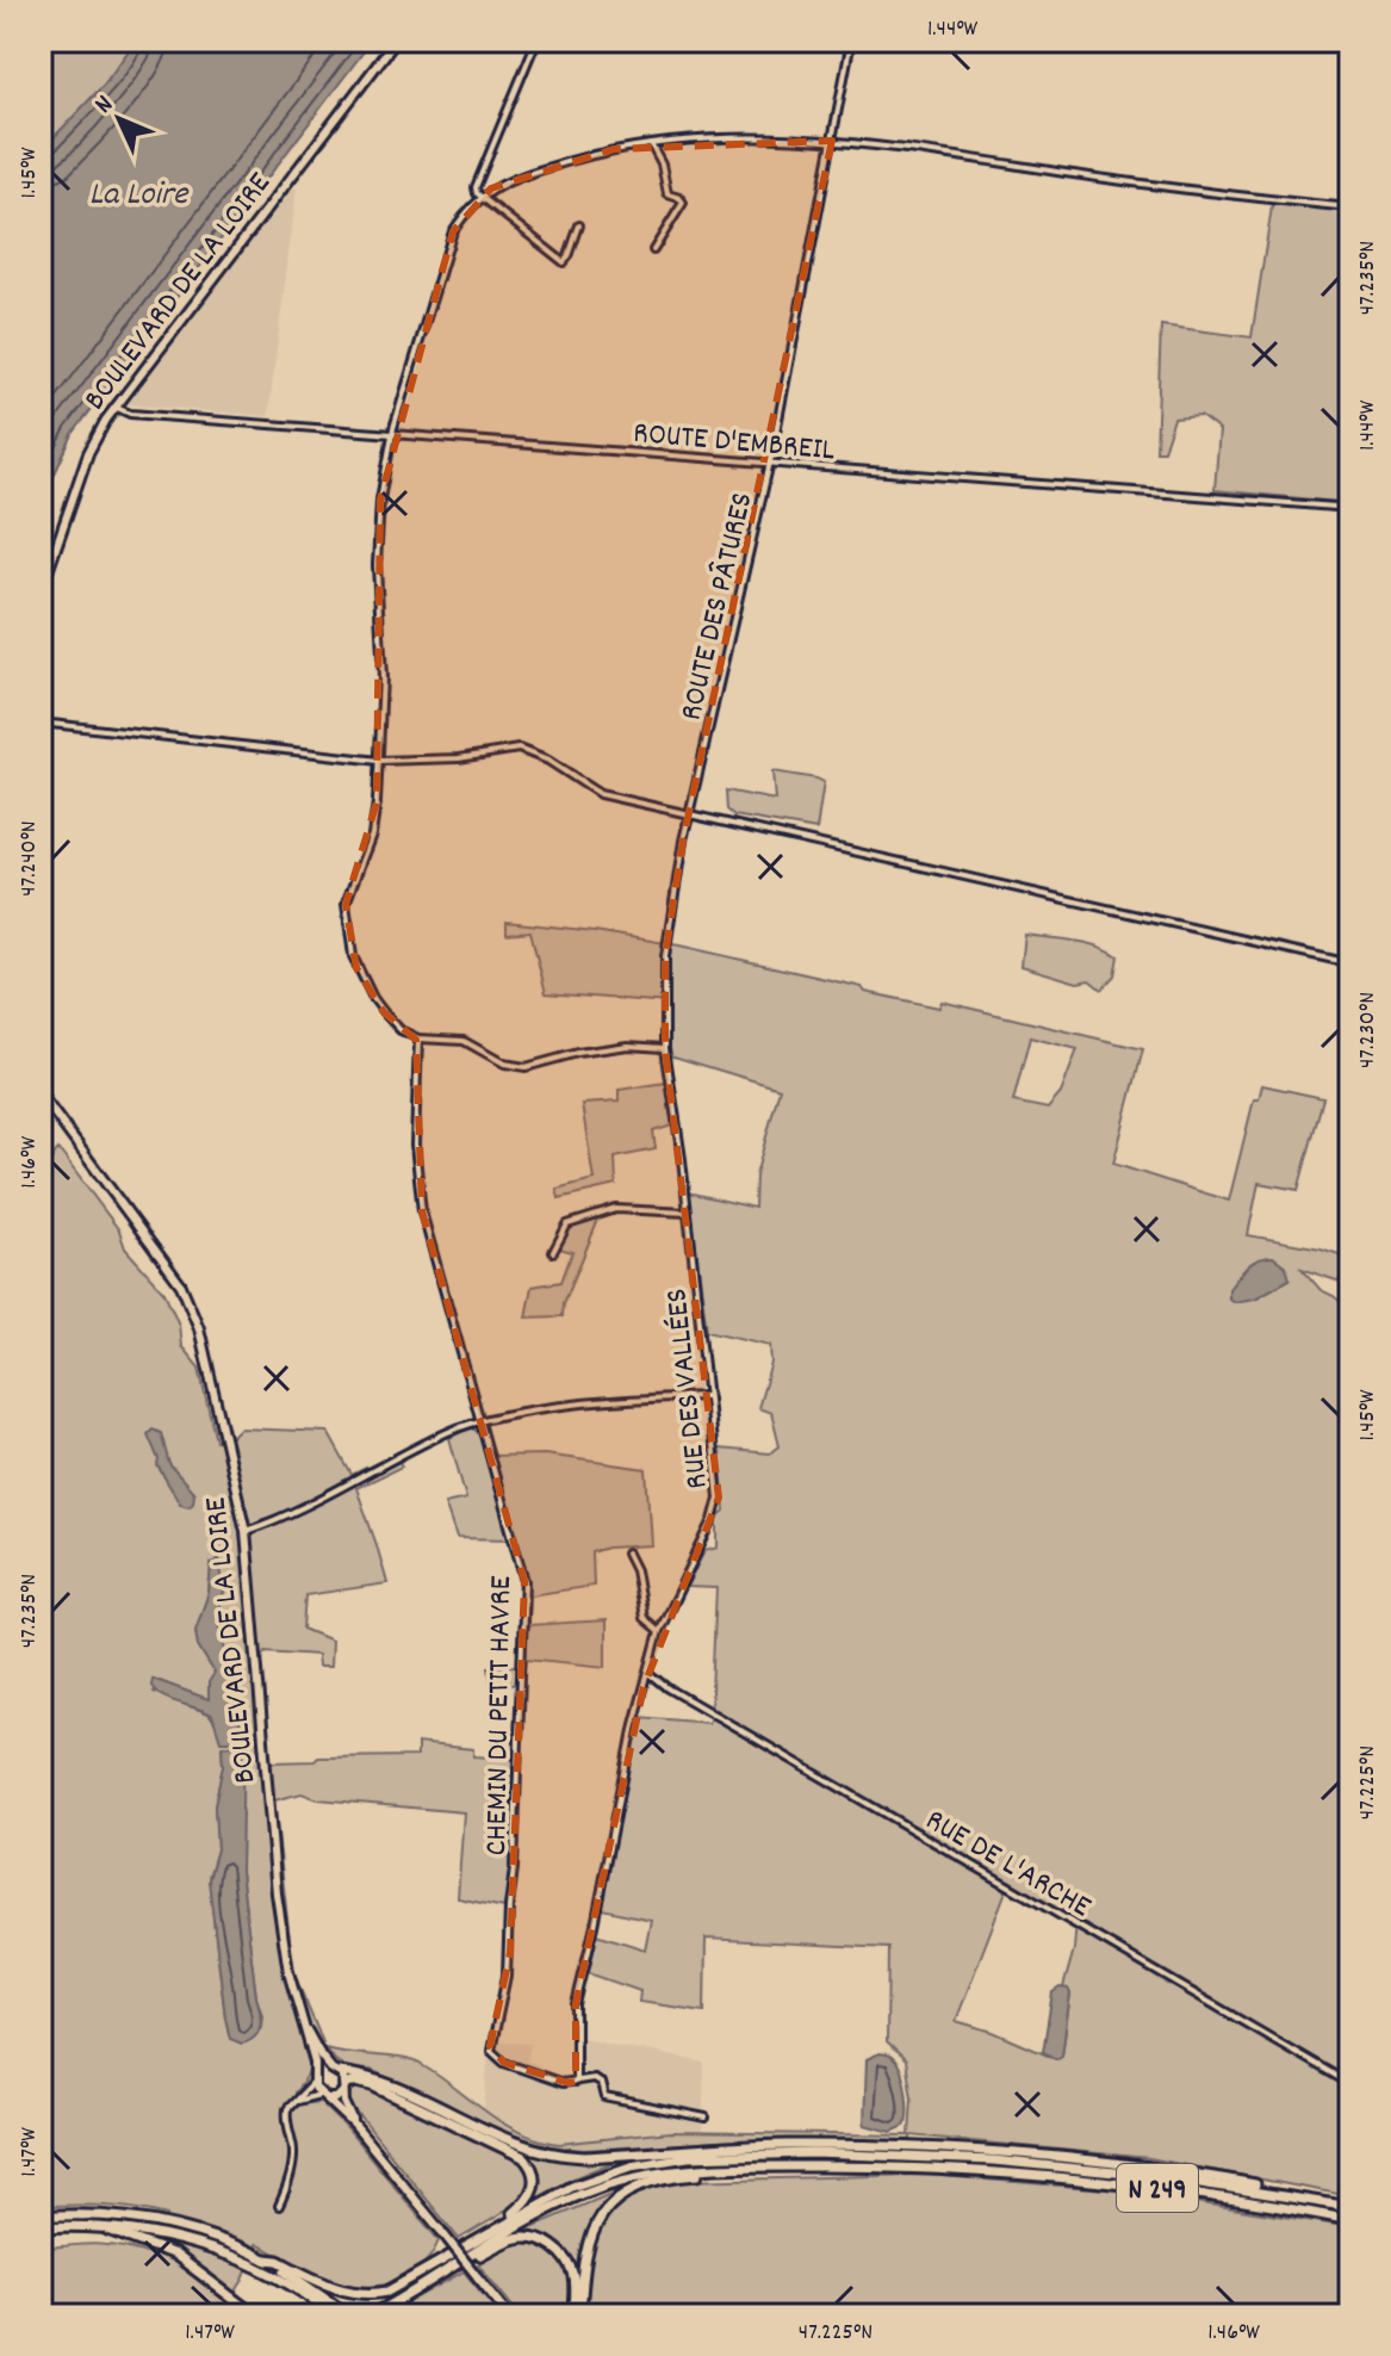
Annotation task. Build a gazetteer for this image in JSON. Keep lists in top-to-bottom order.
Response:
{
  "streets": {
    "highway": ["N 249"],
    "main road": ["BOULEVARD DE LA LOIRE"],
    "street": [
      "ROUTE D'EMBREIL",
      "ROUTE DES PÂTURES",
      "RUE DES VALLÉES",
      "CHEMIN DU PETIT HAVRE",
      "RUE DE L'ARCHE"
    ]
  },
  "crossings": [
    ["BOULEVARD DE LA LOIRE", "ROUTE D'EMBREIL"],
    ["ROUTE D'EMBREIL", "ROUTE DES PÂTURES"],
    ["ROUTE DES PÂTURES", "RUE DES VALLÉES"],
    ["RUE DES VALLÉES", "CHEMIN DU PETIT HAVRE"],
    ["RUE DES VALLÉES", "RUE DE L'ARCHE"]
  ],
  "water": ["La Loire"],
  "north": "top left",
  "coordinates": [
    "1.44°W",
    "1.45°W",
    "47.235°N",
    "47.240°N",
    "47.230°N",
    "1.46°W",
    "47.225°N",
    "1.47°W"
  ]
}
